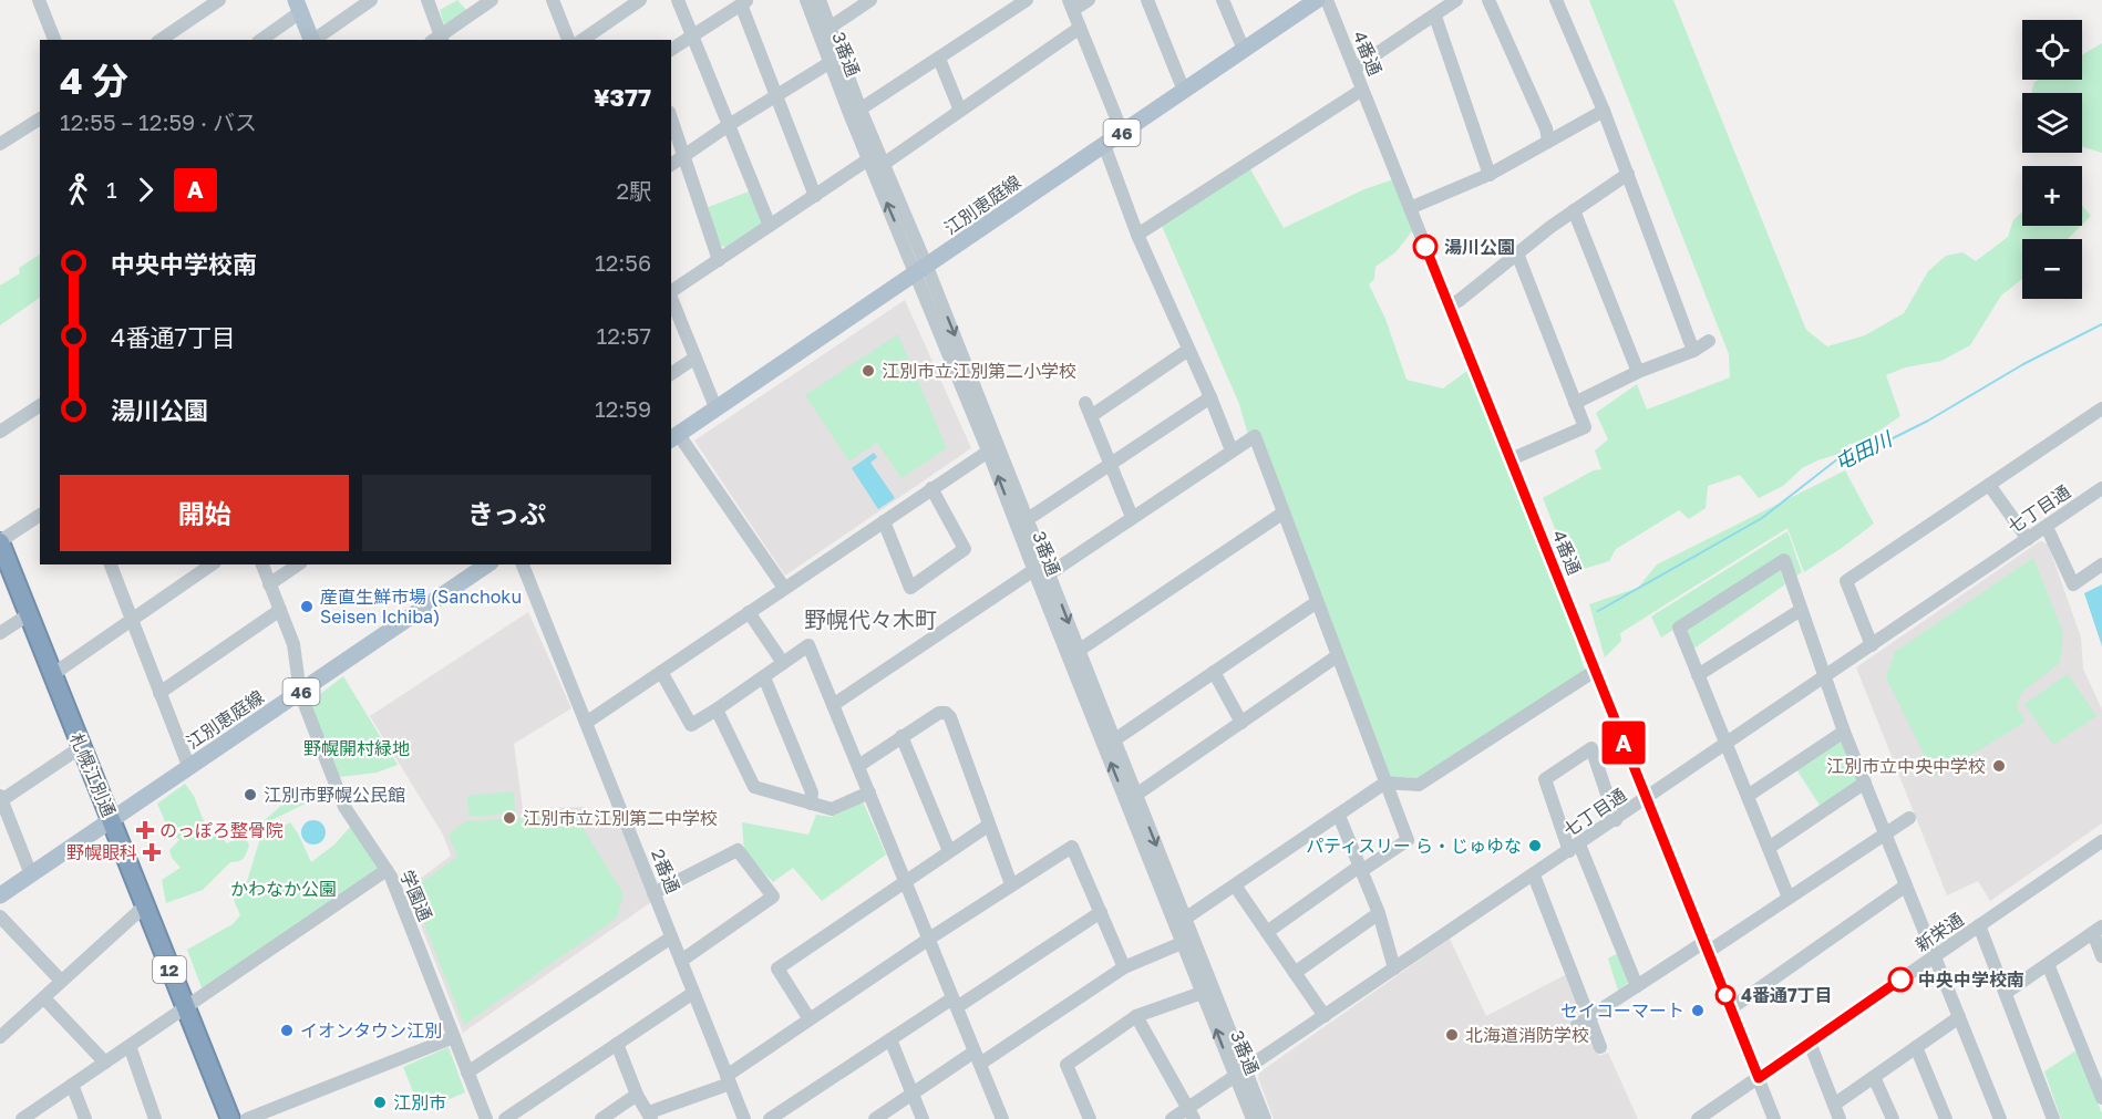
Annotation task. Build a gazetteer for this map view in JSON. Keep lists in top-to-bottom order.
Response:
{
  "streets": {
    "highway": ["札幌江別通", "12"],
    "main road": ["46", "江別恵庭線"],
    "street": [
      "4番通",
      "3番通",
      "七丁目通",
      "2番通",
      "学園通",
      "新栄通"
    ]
  },
  "crossings": [
    ["4番通", "七丁目通"],
    ["4番通", "新栄通"],
    ["3番通", "江別恵庭線"],
    ["3番通", "七丁目通"],
    ["江別恵庭線", "札幌江別通"],
    ["江別恵庭線", "学園通"]
  ],
  "districts": ["野幌代々木町"],
  "water": ["屯田川"],
  "parks": ["野幌開村緑地", "かわなか公園"],
  "places": {
    "other": [
      "湯川公園",
      "江別市立江別第二小学校",
      "産直生鮮市場 (Sanchoku Seisen Ichiba)",
      "江別市立中央中学校",
      "江別市野幌公民館",
      "江別市立江別第二中学校",
      "パティスリー ら・じゅゆな",
      "中央中学校南",
      "4番通7丁目",
      "セイコーマート",
      "イオンタウン江別",
      "北海道消防学校",
      "江別市"
    ],
    "health": ["のっぽろ整骨院", "野幌眼科"]
  },
  "lines": ["bus line A"],
  "page": {
    "on_map": "A",
    "map_buttons": ["+", "−"],
    "heading": ["4 分", "12:55 – 12:59 · バス", "¥377"],
    "legs": ["1", "A", "2駅"],
    "list": [
      {
        "name": "中央中学校南",
        "value": "12:56"
      },
      {
        "name": "4番通7丁目",
        "value": "12:57"
      },
      {
        "name": "湯川公園",
        "value": "12:59"
      }
    ],
    "buttons": ["開始", "きっぷ"]
  }
}
